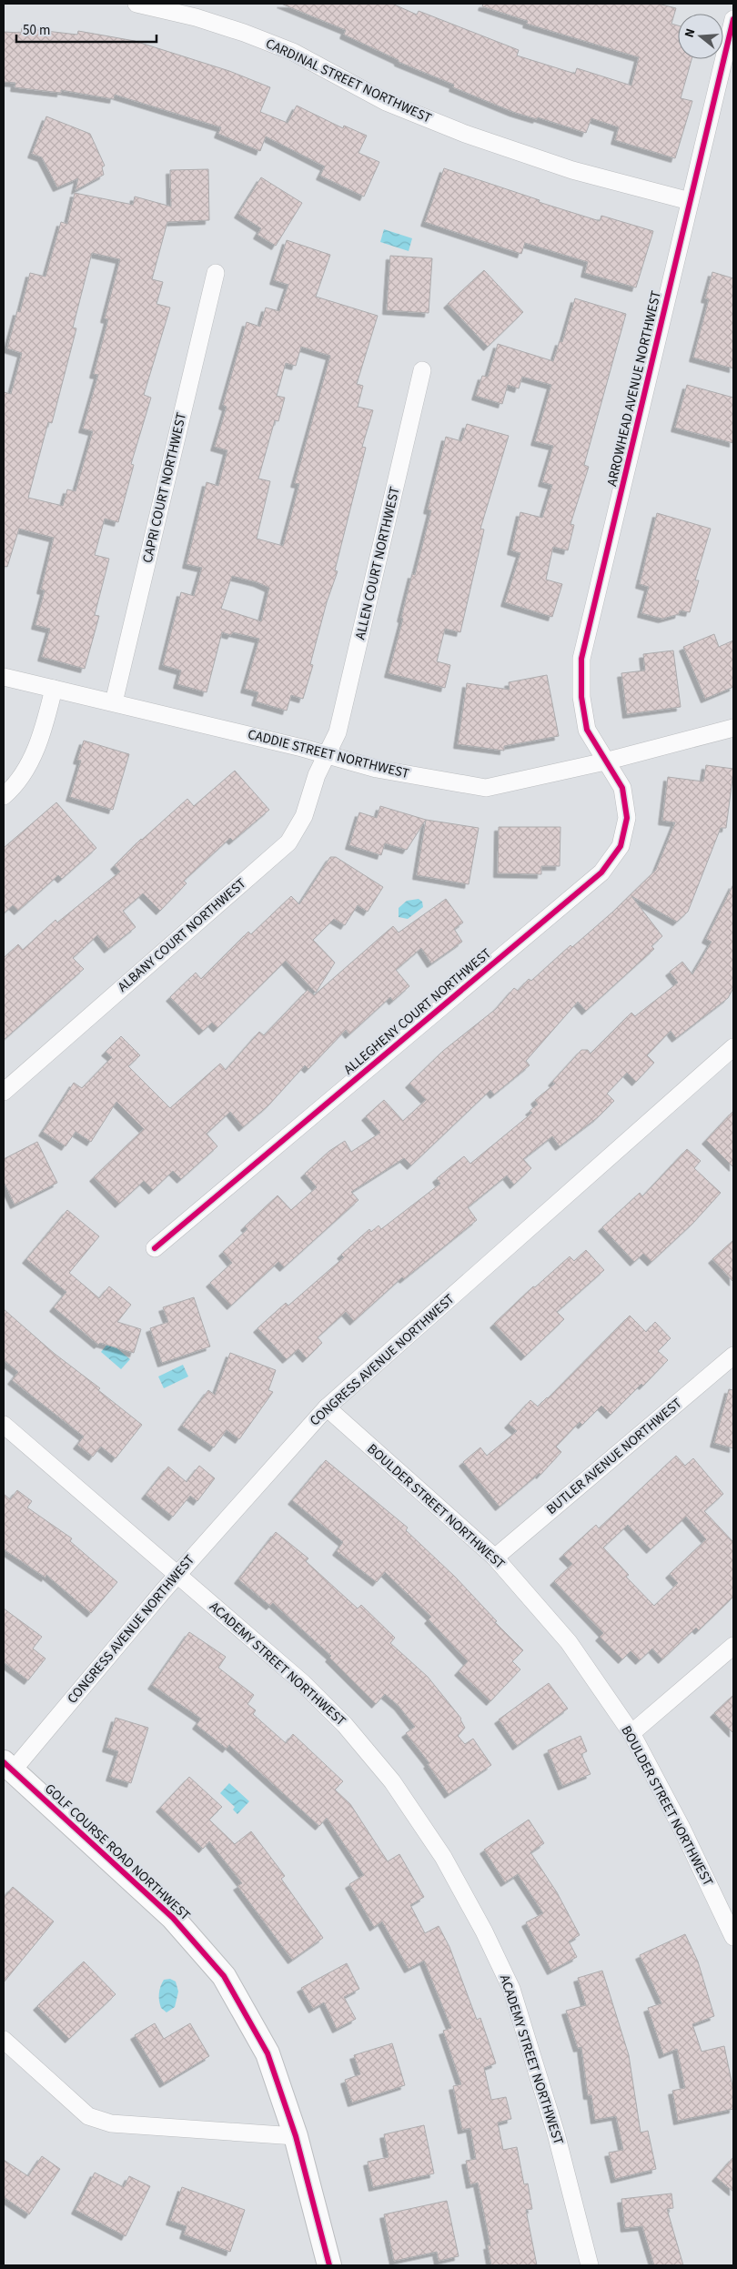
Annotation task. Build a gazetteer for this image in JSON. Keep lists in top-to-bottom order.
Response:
{
  "streets": {
    "main road": ["GOLF COURSE ROAD NORTHWEST"],
    "street": [
      "CARDINAL STREET NORTHWEST",
      "ARROWHEAD AVENUE NORTHWEST",
      "CAPRI COURT NORTHWEST",
      "ALLEN COURT NORTHWEST",
      "CADDIE STREET NORTHWEST",
      "ALBANY COURT NORTHWEST",
      "ALLEGHENY COURT NORTHWEST",
      "CONGRESS AVENUE NORTHWEST",
      "BUTLER AVENUE NORTHWEST",
      "BOULDER STREET NORTHWEST",
      "ACADEMY STREET NORTHWEST"
    ]
  },
  "crossings": [
    ["CARDINAL STREET NORTHWEST", "ARROWHEAD AVENUE NORTHWEST"],
    ["ARROWHEAD AVENUE NORTHWEST", "CADDIE STREET NORTHWEST"],
    ["ARROWHEAD AVENUE NORTHWEST", "ALLEGHENY COURT NORTHWEST"],
    ["CAPRI COURT NORTHWEST", "CADDIE STREET NORTHWEST"],
    ["ALLEN COURT NORTHWEST", "CADDIE STREET NORTHWEST"],
    ["ALLEN COURT NORTHWEST", "ALBANY COURT NORTHWEST"],
    ["CADDIE STREET NORTHWEST", "ALBANY COURT NORTHWEST"],
    ["CADDIE STREET NORTHWEST", "ALLEGHENY COURT NORTHWEST"],
    ["CONGRESS AVENUE NORTHWEST", "BOULDER STREET NORTHWEST"],
    ["CONGRESS AVENUE NORTHWEST", "ACADEMY STREET NORTHWEST"],
    ["CONGRESS AVENUE NORTHWEST", "GOLF COURSE ROAD NORTHWEST"],
    ["BUTLER AVENUE NORTHWEST", "BOULDER STREET NORTHWEST"]
  ],
  "scale_bar": "50 m",
  "north": "left"
}
